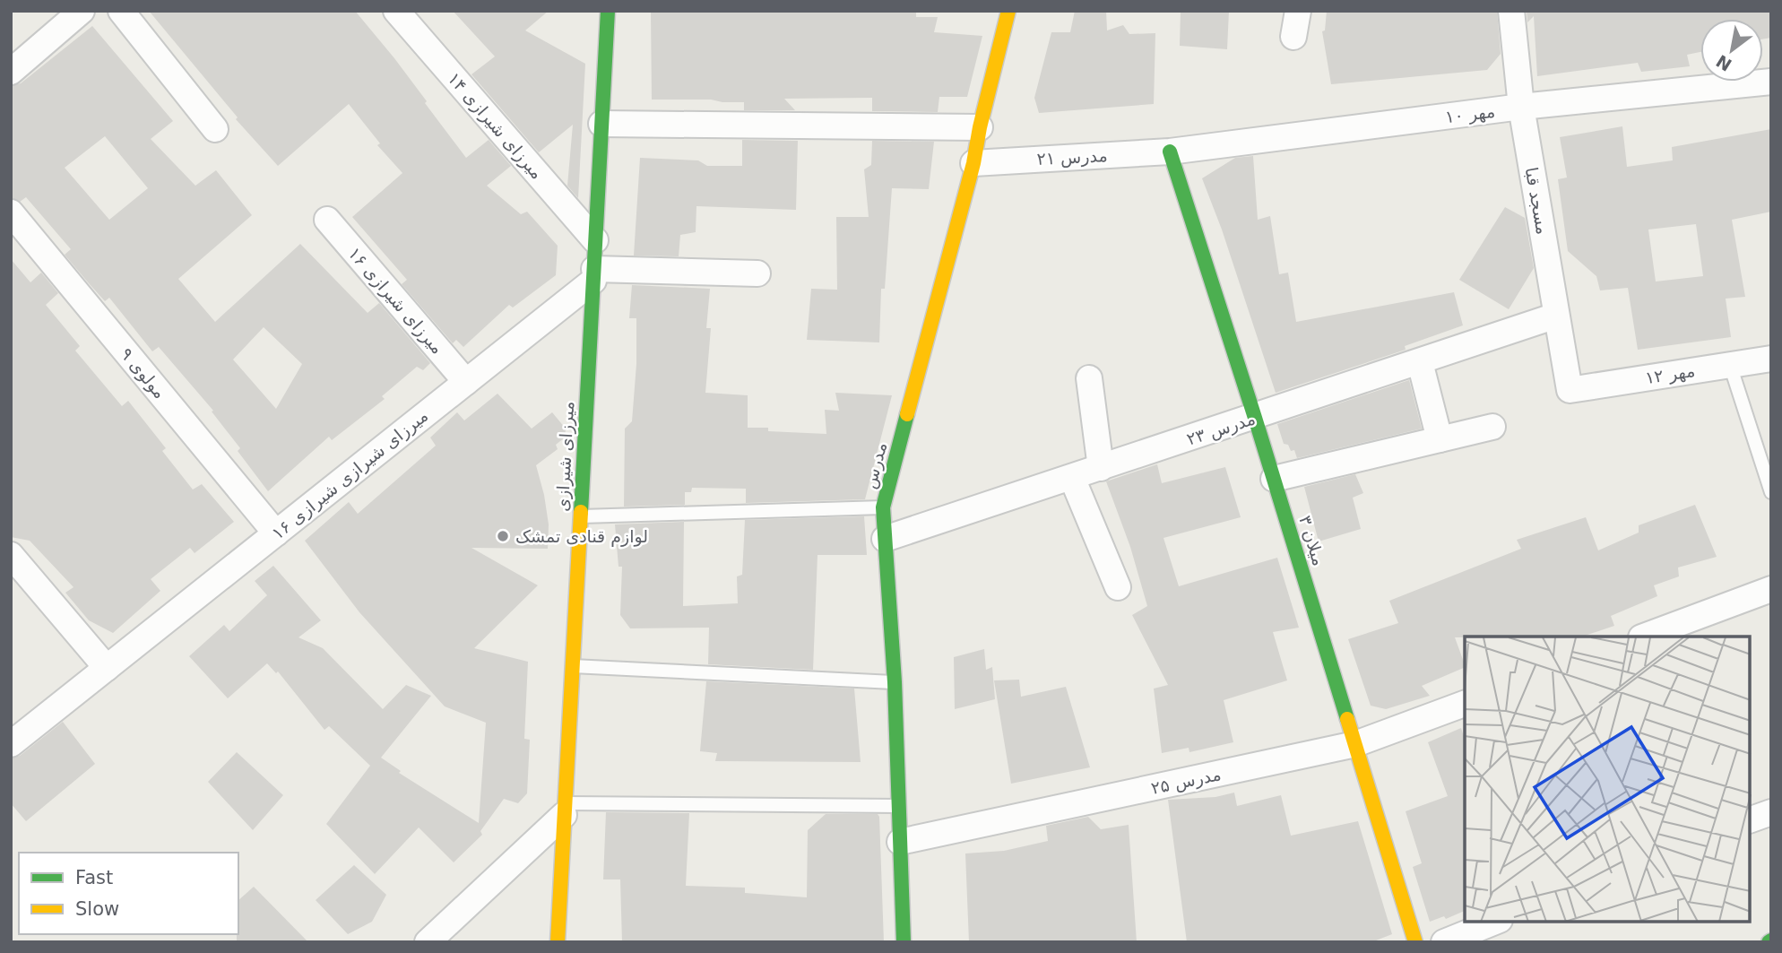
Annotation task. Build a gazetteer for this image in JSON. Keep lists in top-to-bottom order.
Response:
{
  "streets": {
    "street": [
      "مهر ۱۰",
      "میرزای شیرازی ۱۴",
      "مدرس ۲۱",
      "مسجد قبا",
      "میرزای شیرازی ۱۶",
      "مولوی ۹",
      "مهر ۱۲",
      "مدرس ۲۳",
      "میرزای شیرازی",
      "مدرس",
      "میرزای شیرازی شیرازی ۱۶",
      "میلان ۳",
      "مدرس ۲۵"
    ]
  },
  "crossings": [
    ["مهر ۱۰", "مدرس ۲۱"],
    ["مهر ۱۰", "مسجد قبا"],
    ["مهر ۱۰", "میلان ۳"],
    ["میرزای شیرازی ۱۴", "میرزای شیرازی"],
    ["مدرس ۲۱", "مدرس"],
    ["مدرس ۲۱", "میلان ۳"],
    ["مسجد قبا", "مهر ۱۲"],
    ["مسجد قبا", "مدرس ۲۳"],
    ["میرزای شیرازی ۱۶", "میرزای شیرازی شیرازی ۱۶"],
    ["مولوی ۹", "میرزای شیرازی شیرازی ۱۶"],
    ["مدرس ۲۳", "مدرس"],
    ["مدرس ۲۳", "میلان ۳"],
    ["میرزای شیرازی", "میرزای شیرازی شیرازی ۱۶"],
    ["مدرس", "مدرس ۲۵"],
    ["میلان ۳", "مدرس ۲۵"]
  ],
  "places": ["لوازم قنادی تمشک"],
  "legend": ["Fast", "Slow"],
  "north": "bottom left"
}
